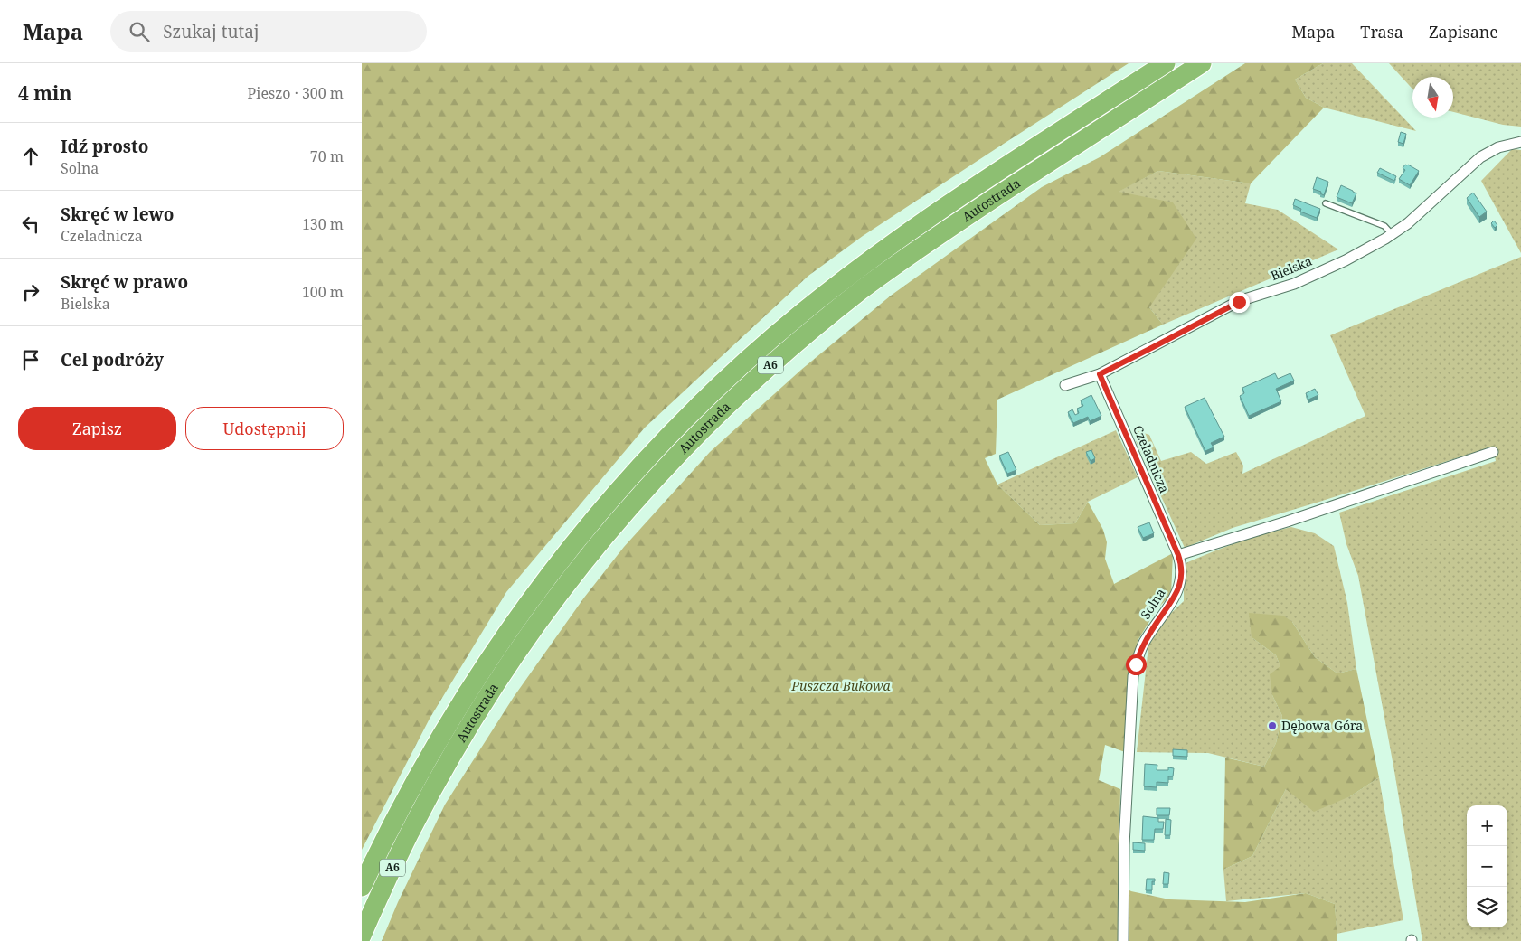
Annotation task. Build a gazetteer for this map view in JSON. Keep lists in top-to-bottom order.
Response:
{
  "streets": {
    "highway": ["Autostrada", "A6"],
    "street": ["Bielska", "Czeladnicza", "Solna"]
  },
  "crossings": [
    ["Bielska", "Czeladnicza"],
    ["Czeladnicza", "Solna"]
  ],
  "parks": ["Puszcza Bukowa"],
  "places": ["Dębowa Góra"],
  "north": "bottom",
  "page": {
    "header": "Mapa",
    "search": "Szukaj tutaj",
    "nav": ["Mapa", "Trasa", "Zapisane"],
    "heading": ["4 min", "Pieszo · 300 m"],
    "list": [
      ["Idź prosto", "Solna", "70 m"],
      ["Skręć w lewo", "Czeladnicza", "130 m"],
      ["Skręć w prawo", "Bielska", "100 m"],
      "Cel podróży"
    ],
    "buttons": ["Zapisz", "Udostępnij"],
    "map_buttons": ["+", "−"]
  }
}
